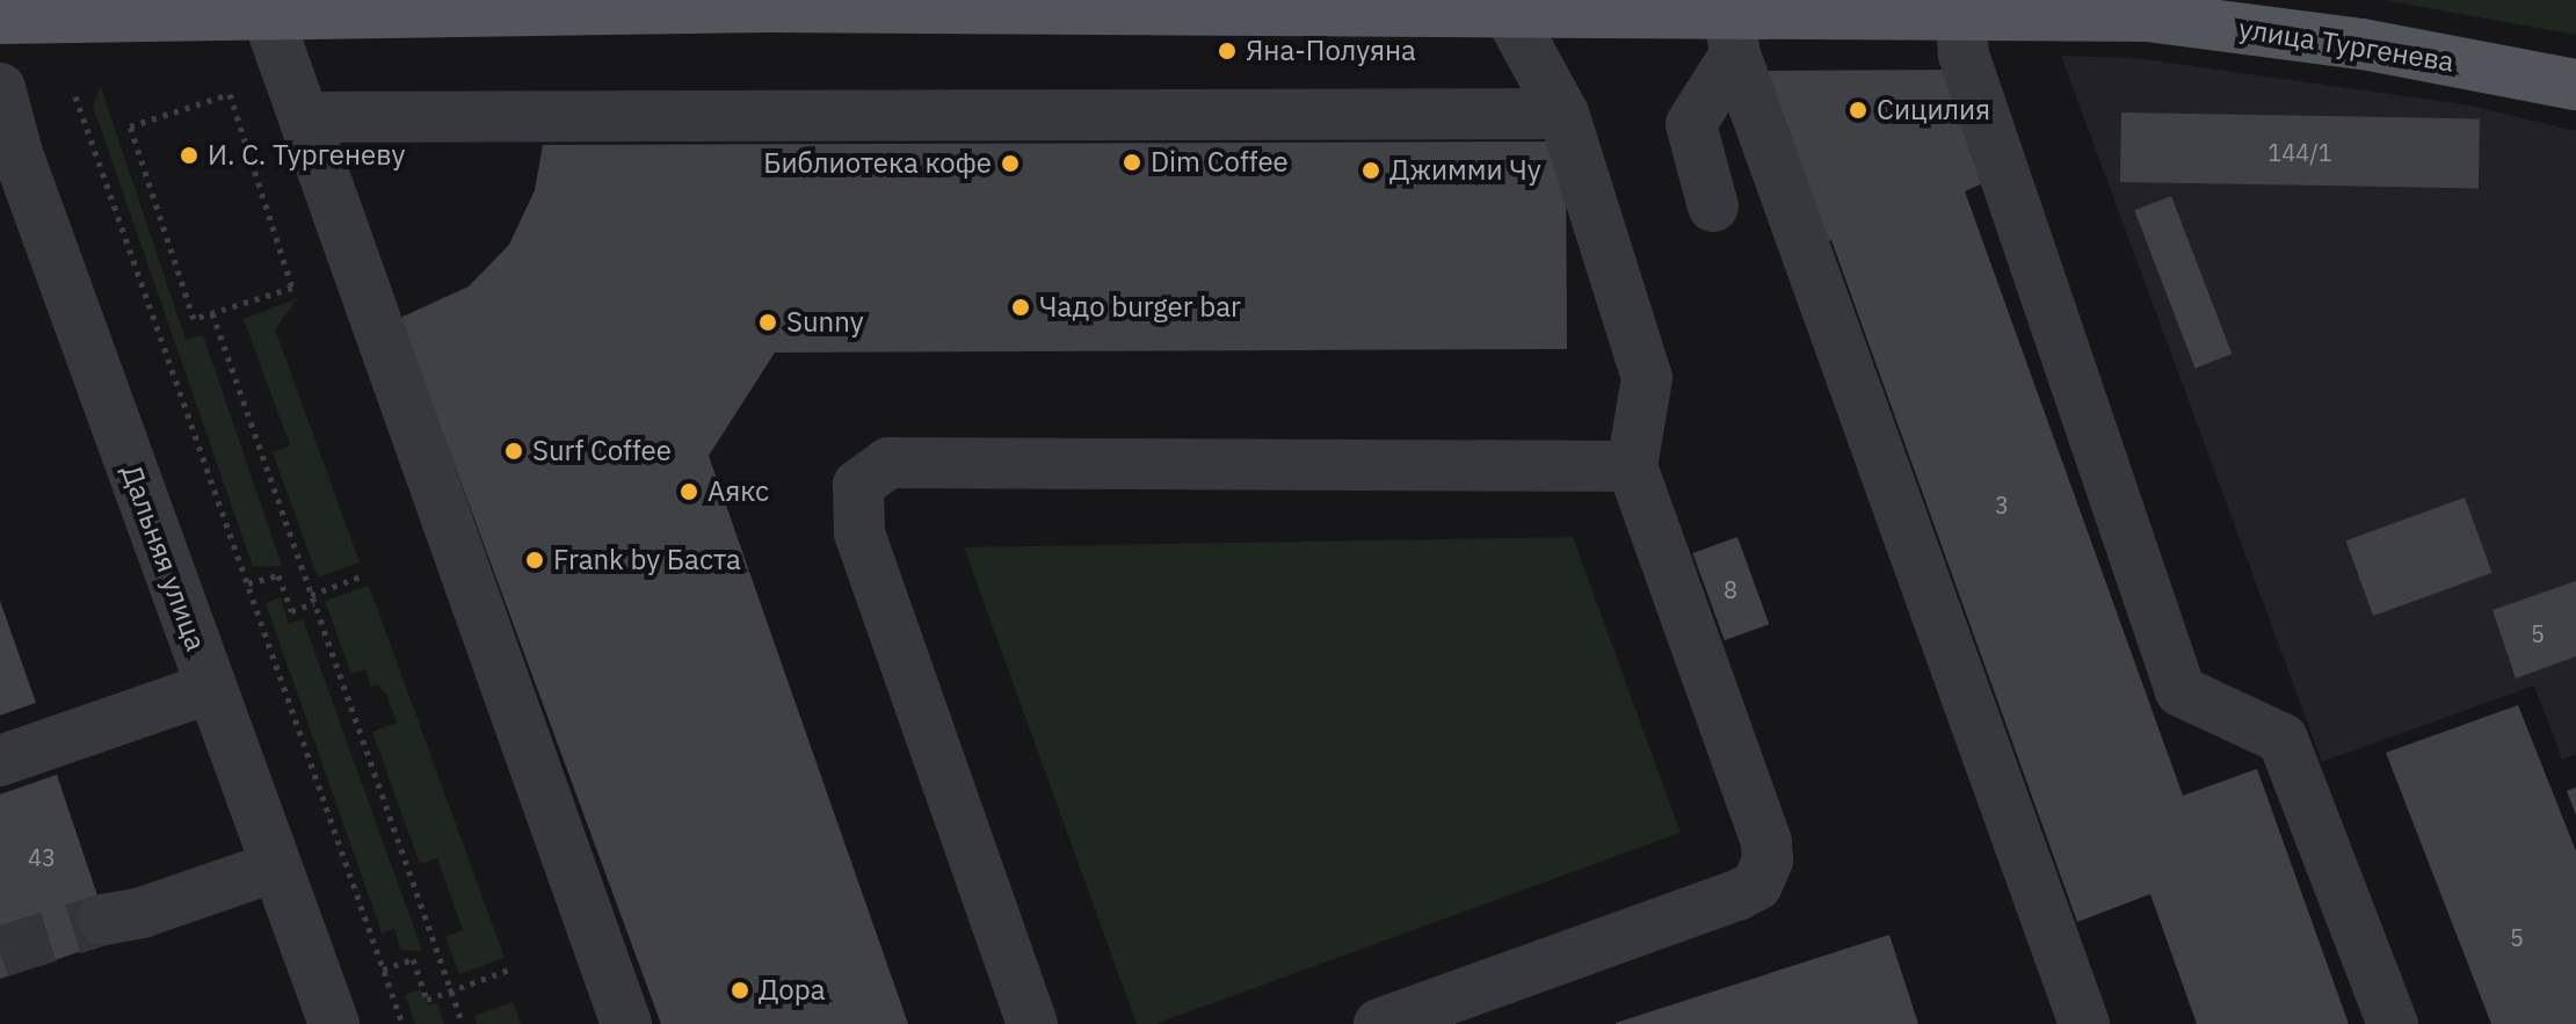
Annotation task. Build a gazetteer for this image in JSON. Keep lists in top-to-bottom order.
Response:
{
  "streets": {
    "main road": ["улица Тургенева"],
    "street": ["Дальняя улица"]
  },
  "places": [
    "Яна-Полуяна",
    "Сицилия",
    "И. С. Тургеневу",
    "Dim Coffee",
    "Библиотека кофе",
    "Джимми Чу",
    "Чадо burger bar",
    "Sunny",
    "Surf Coffee",
    "Аякс",
    "Frank by Баста",
    "Дора"
  ],
  "house_numbers": [
    "144/1",
    "3",
    "8",
    "5",
    "43",
    "5"
  ]
}
